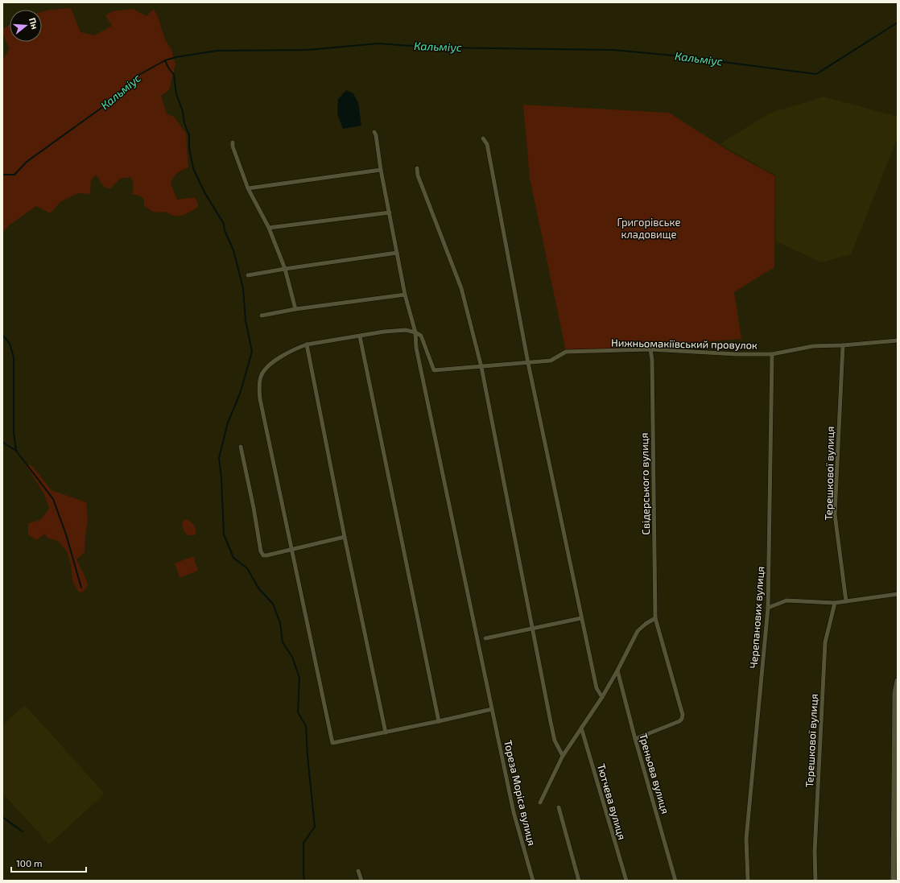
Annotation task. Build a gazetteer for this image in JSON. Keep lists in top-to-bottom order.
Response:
{
  "streets": {
    "street": [
      "Нижньомакіївський провулок",
      "Терешкової вулиця",
      "Свiдерського вулиця",
      "Черепанових вулиця",
      "Треньова вулиця",
      "Тореза Моріса вулиця",
      "Тютчева вулиця"
    ]
  },
  "crossings": [
    ["Нижньомакіївський провулок", "Терешкової вулиця"],
    ["Нижньомакіївський провулок", "Свiдерського вулиця"],
    ["Нижньомакіївський провулок", "Черепанових вулиця"],
    ["Нижньомакіївський провулок", "Тореза Моріса вулиця"],
    ["Свiдерського вулиця", "Треньова вулиця"]
  ],
  "water": ["Кальміус"],
  "parks": ["Григорівське кладовище"],
  "scale_bar": "100 m",
  "north": "right"
}
